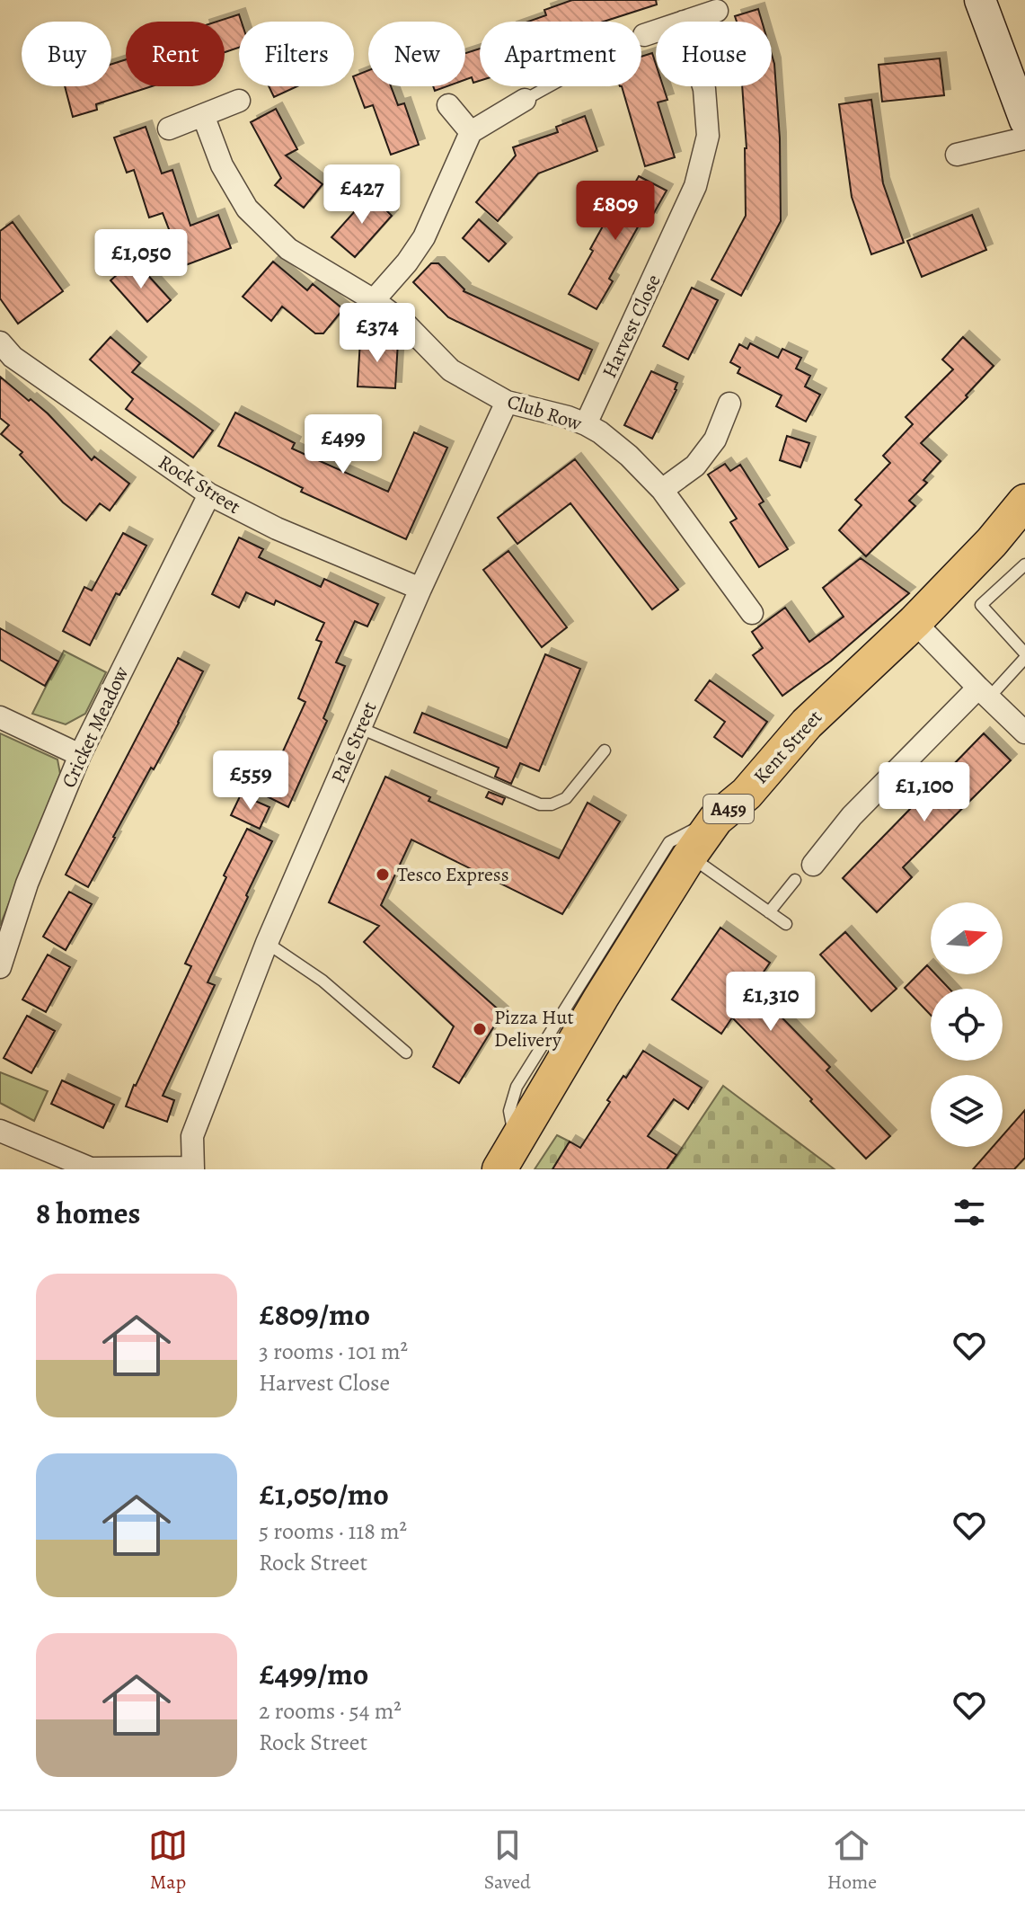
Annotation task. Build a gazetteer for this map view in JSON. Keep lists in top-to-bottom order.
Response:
{
  "streets": {
    "main road": ["Kent Street", "A459"],
    "street": [
      "Harvest Close",
      "Club Row",
      "Rock Street",
      "Cricket Meadow",
      "Pale Street"
    ]
  },
  "crossings": [
    ["Harvest Close", "Club Row"],
    ["Club Row", "Pale Street"],
    ["Rock Street", "Cricket Meadow"],
    ["Rock Street", "Pale Street"]
  ],
  "places": ["Tesco Express", "Pizza Hut Delivery"],
  "north": "right",
  "page": {
    "chip": [
      "Buy",
      "Rent",
      "Filters",
      "New",
      "Apartment",
      "House"
    ],
    "price": [
      "£427",
      "£809",
      "£1,050",
      "£374",
      "£499",
      "£559",
      "£1,100",
      "£1,310"
    ],
    "heading": "8 homes",
    "list": [
      {
        "name": "£809/mo",
        "note": "3 rooms · 101 m² · Harvest Close"
      },
      {
        "name": "£1,050/mo",
        "note": "5 rooms · 118 m² · Rock Street"
      },
      {
        "name": "£499/mo",
        "note": "2 rooms · 54 m² · Rock Street"
      }
    ],
    "tabs": ["Map", "Saved", "Home"]
  }
}
